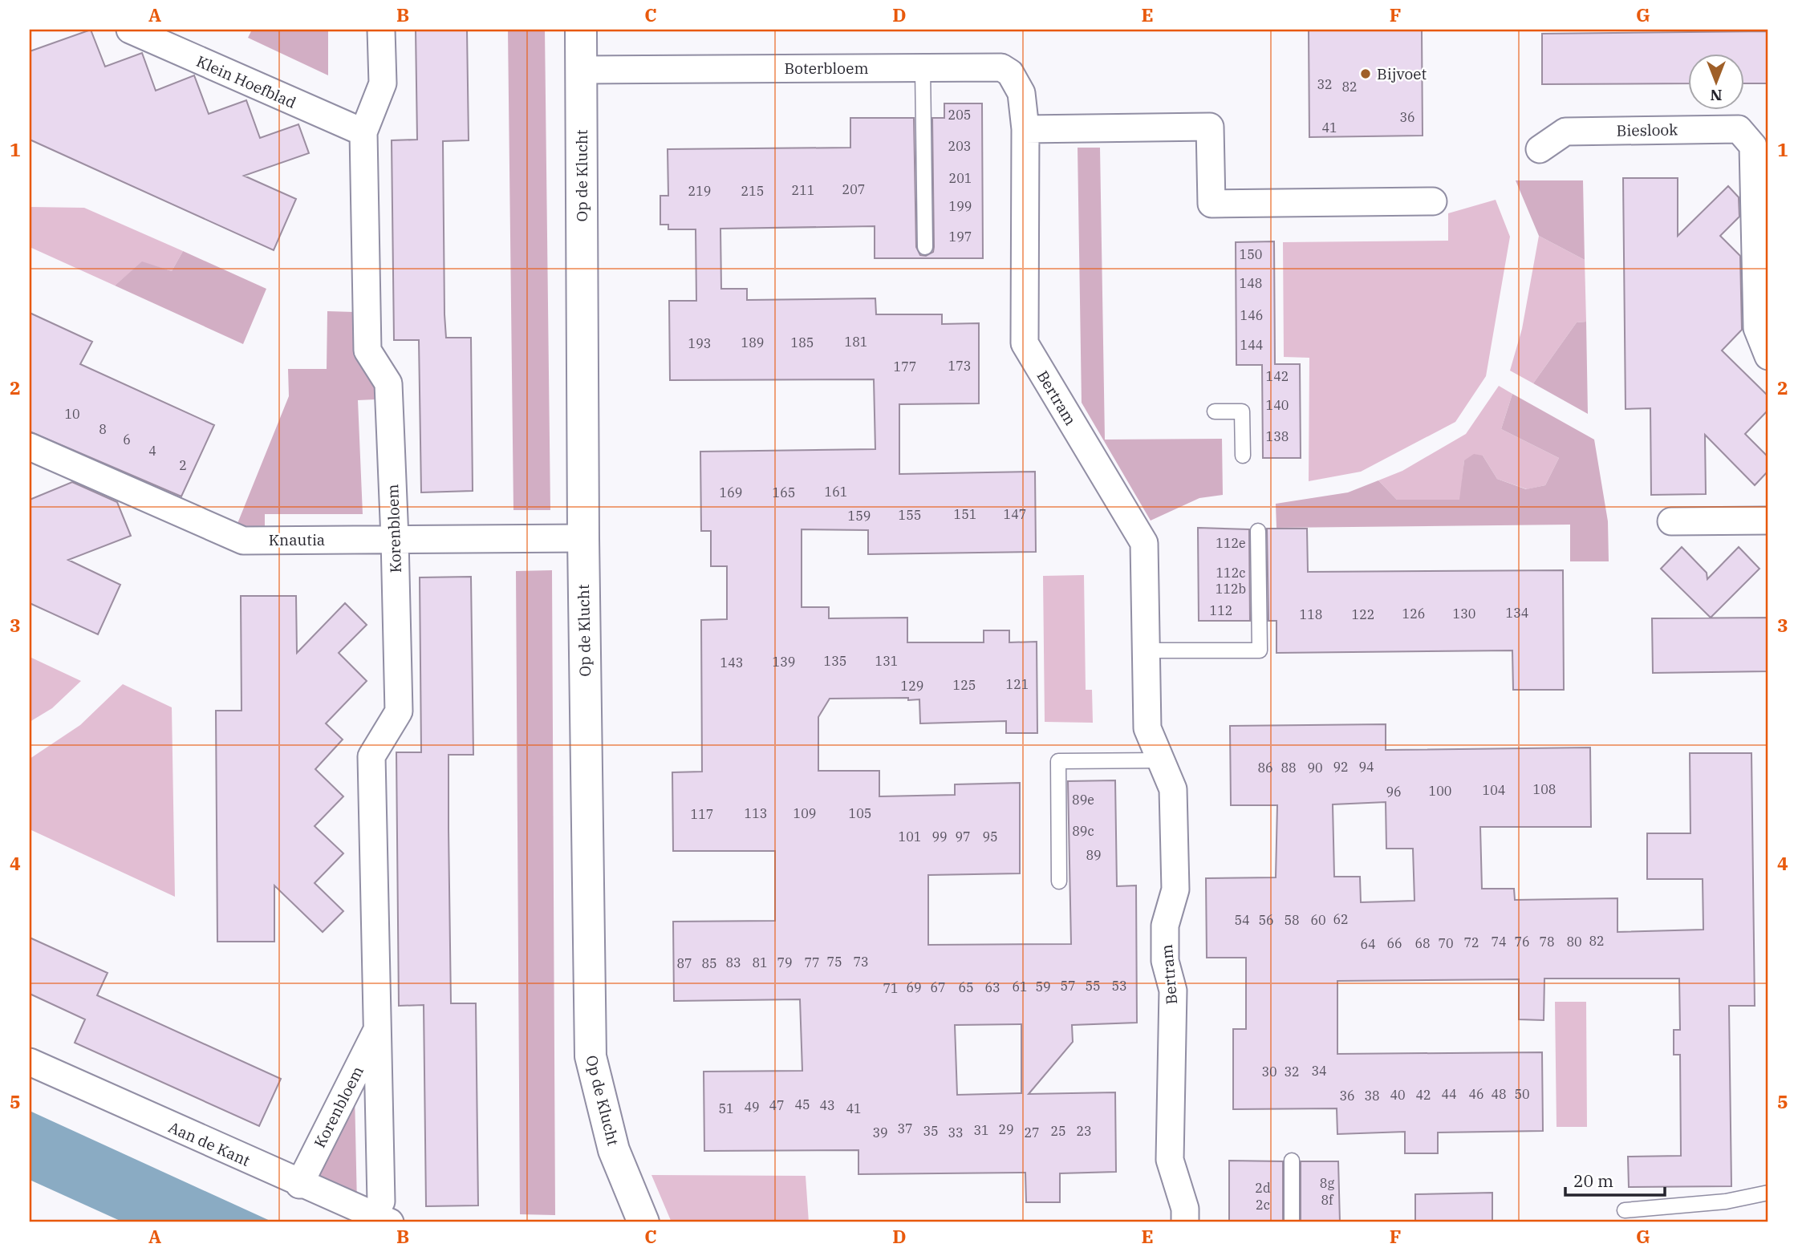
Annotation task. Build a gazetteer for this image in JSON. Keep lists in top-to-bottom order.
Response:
{
  "streets": {
    "street": [
      "Boterbloem",
      "Klein Hoefblad",
      "Bieslook",
      "Op de Klucht",
      "Bertram",
      "Korenbloem",
      "Knautia",
      "Aan de Kant"
    ]
  },
  "crossings": [
    ["Boterbloem", "Op de Klucht"],
    ["Boterbloem", "Bertram"],
    ["Klein Hoefblad", "Korenbloem"],
    ["Op de Klucht", "Knautia"],
    ["Korenbloem", "Knautia"],
    ["Korenbloem", "Aan de Kant"]
  ],
  "places": ["Bijvoet"],
  "house_numbers": [
    "32",
    "82",
    "205",
    "36",
    "41",
    "203",
    "201",
    "207",
    "211",
    "219",
    "215",
    "199",
    "197",
    "150",
    "148",
    "146",
    "181",
    "189",
    "185",
    "193",
    "144",
    "173",
    "177",
    "142",
    "140",
    "10",
    "8",
    "138",
    "6",
    "4",
    "2",
    "161",
    "169",
    "165",
    "151",
    "147",
    "155",
    "159",
    "112e",
    "112c",
    "112b",
    "112",
    "134",
    "126",
    "130",
    "118",
    "122",
    "135",
    "131",
    "139",
    "143",
    "121",
    "125",
    "129",
    "92",
    "94",
    "86",
    "88",
    "90",
    "108",
    "104",
    "100",
    "96",
    "89e",
    "113",
    "109",
    "105",
    "117",
    "89c",
    "101",
    "99",
    "97",
    "95",
    "89",
    "62",
    "54",
    "56",
    "58",
    "60",
    "82",
    "74",
    "76",
    "78",
    "80",
    "72",
    "66",
    "68",
    "70",
    "64",
    "75",
    "73",
    "83",
    "81",
    "79",
    "77",
    "87",
    "85",
    "57",
    "55",
    "53",
    "61",
    "59",
    "69",
    "67",
    "65",
    "63",
    "71",
    "34",
    "30",
    "32",
    "44",
    "46",
    "48",
    "50",
    "40",
    "42",
    "36",
    "38",
    "45",
    "47",
    "43",
    "49",
    "51",
    "41",
    "37",
    "29",
    "31",
    "35",
    "25",
    "23",
    "39",
    "33",
    "27",
    "8g",
    "2d",
    "8f",
    "2c"
  ],
  "scale_bar": "20 m",
  "north": "bottom",
  "grid": {
    "columns": [
      "A",
      "B",
      "C",
      "D",
      "E",
      "F",
      "G"
    ],
    "rows": [
      "1",
      "2",
      "3",
      "4",
      "5"
    ]
  }
}
